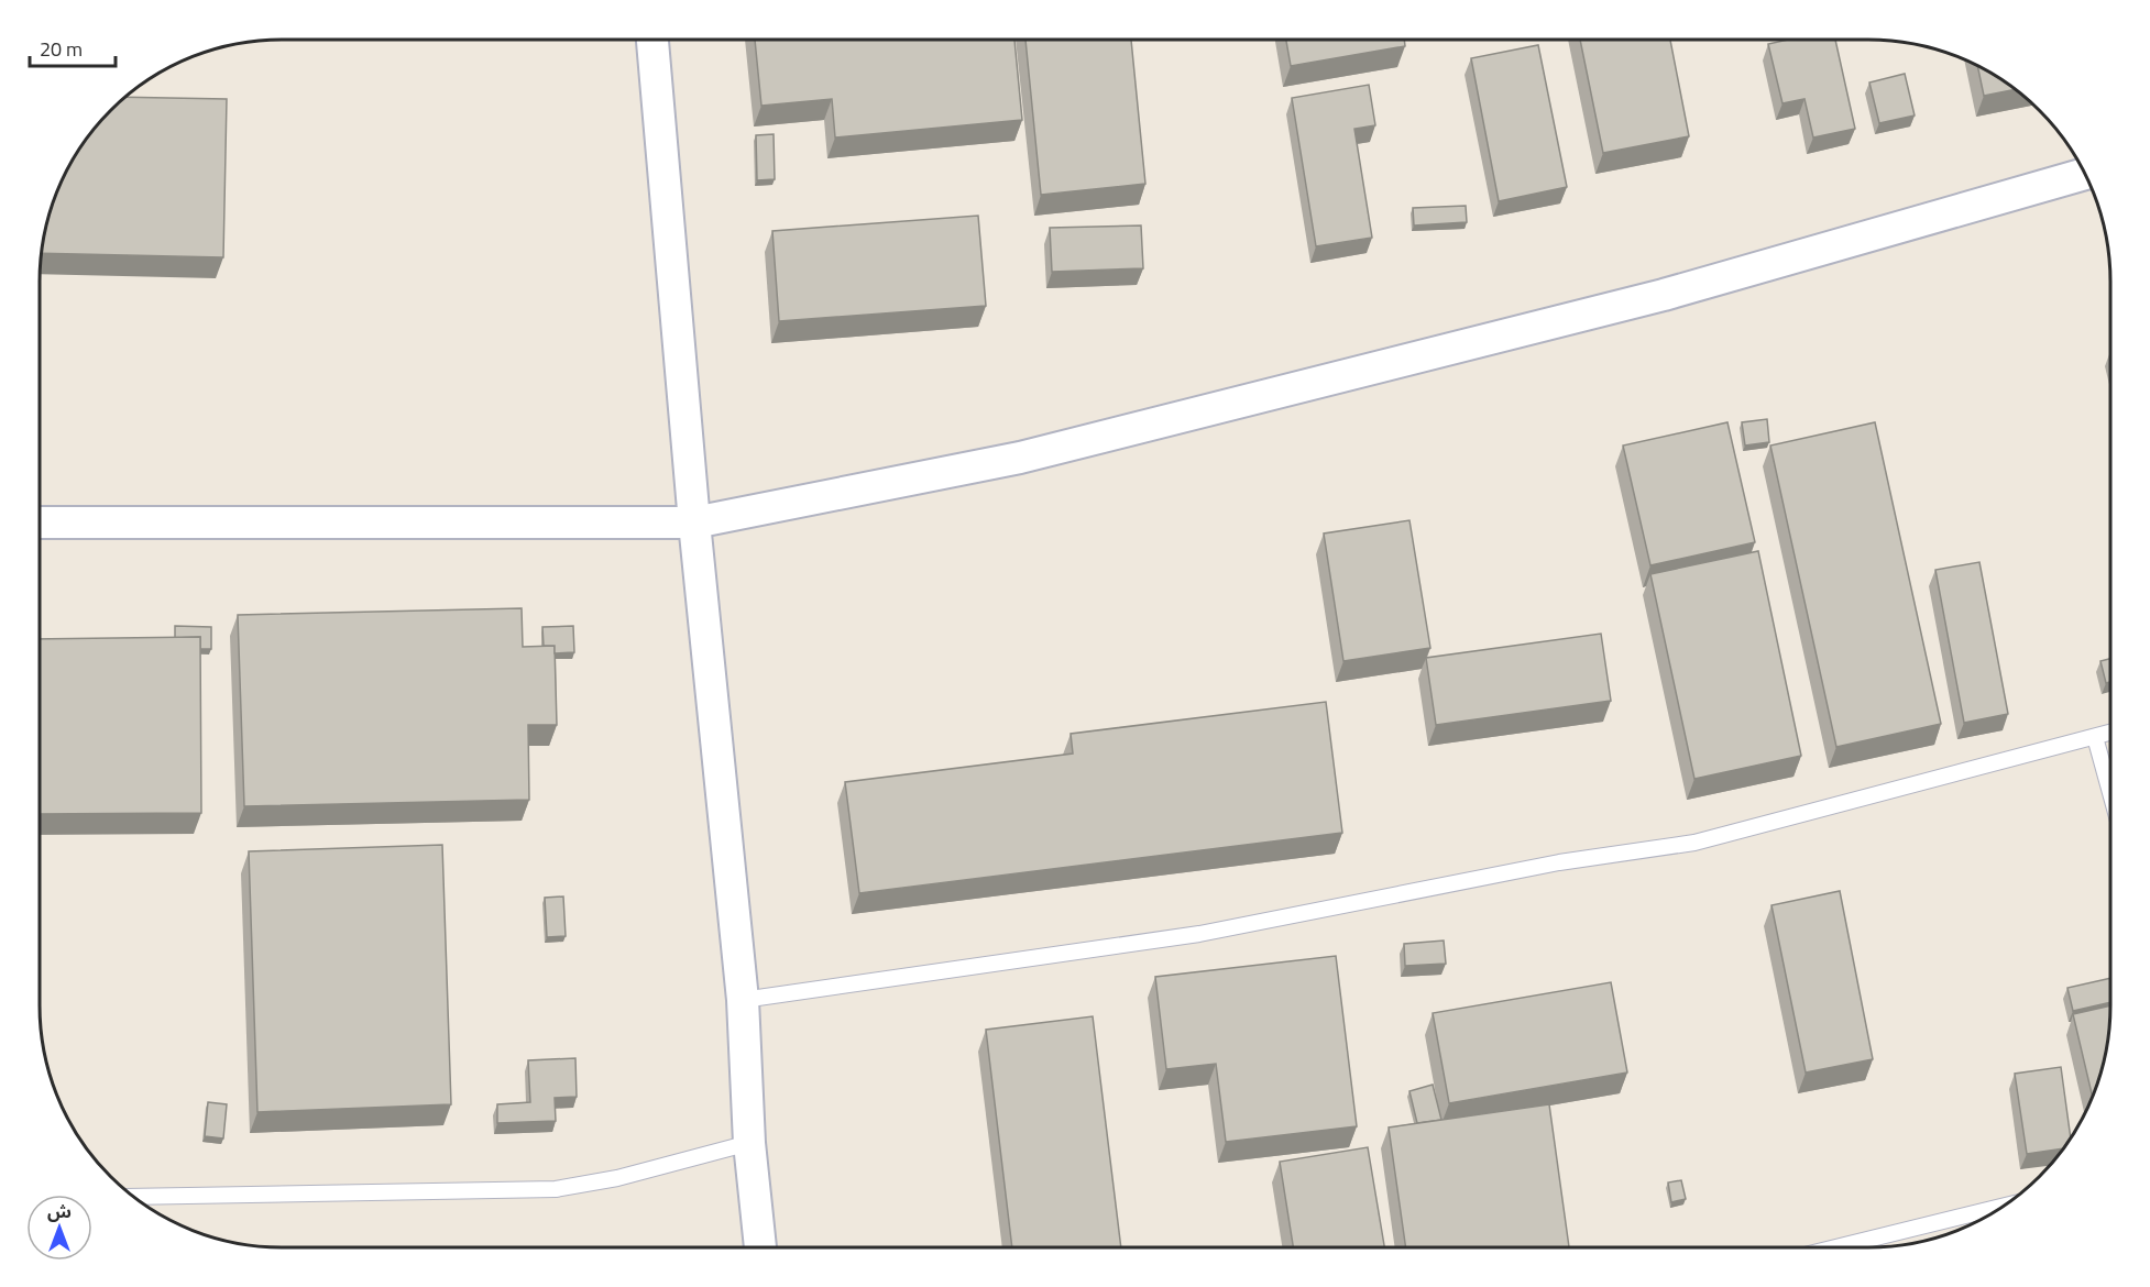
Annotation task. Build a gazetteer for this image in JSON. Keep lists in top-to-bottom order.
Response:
{
  "scale_bar": "20 m",
  "north": "top"
}
